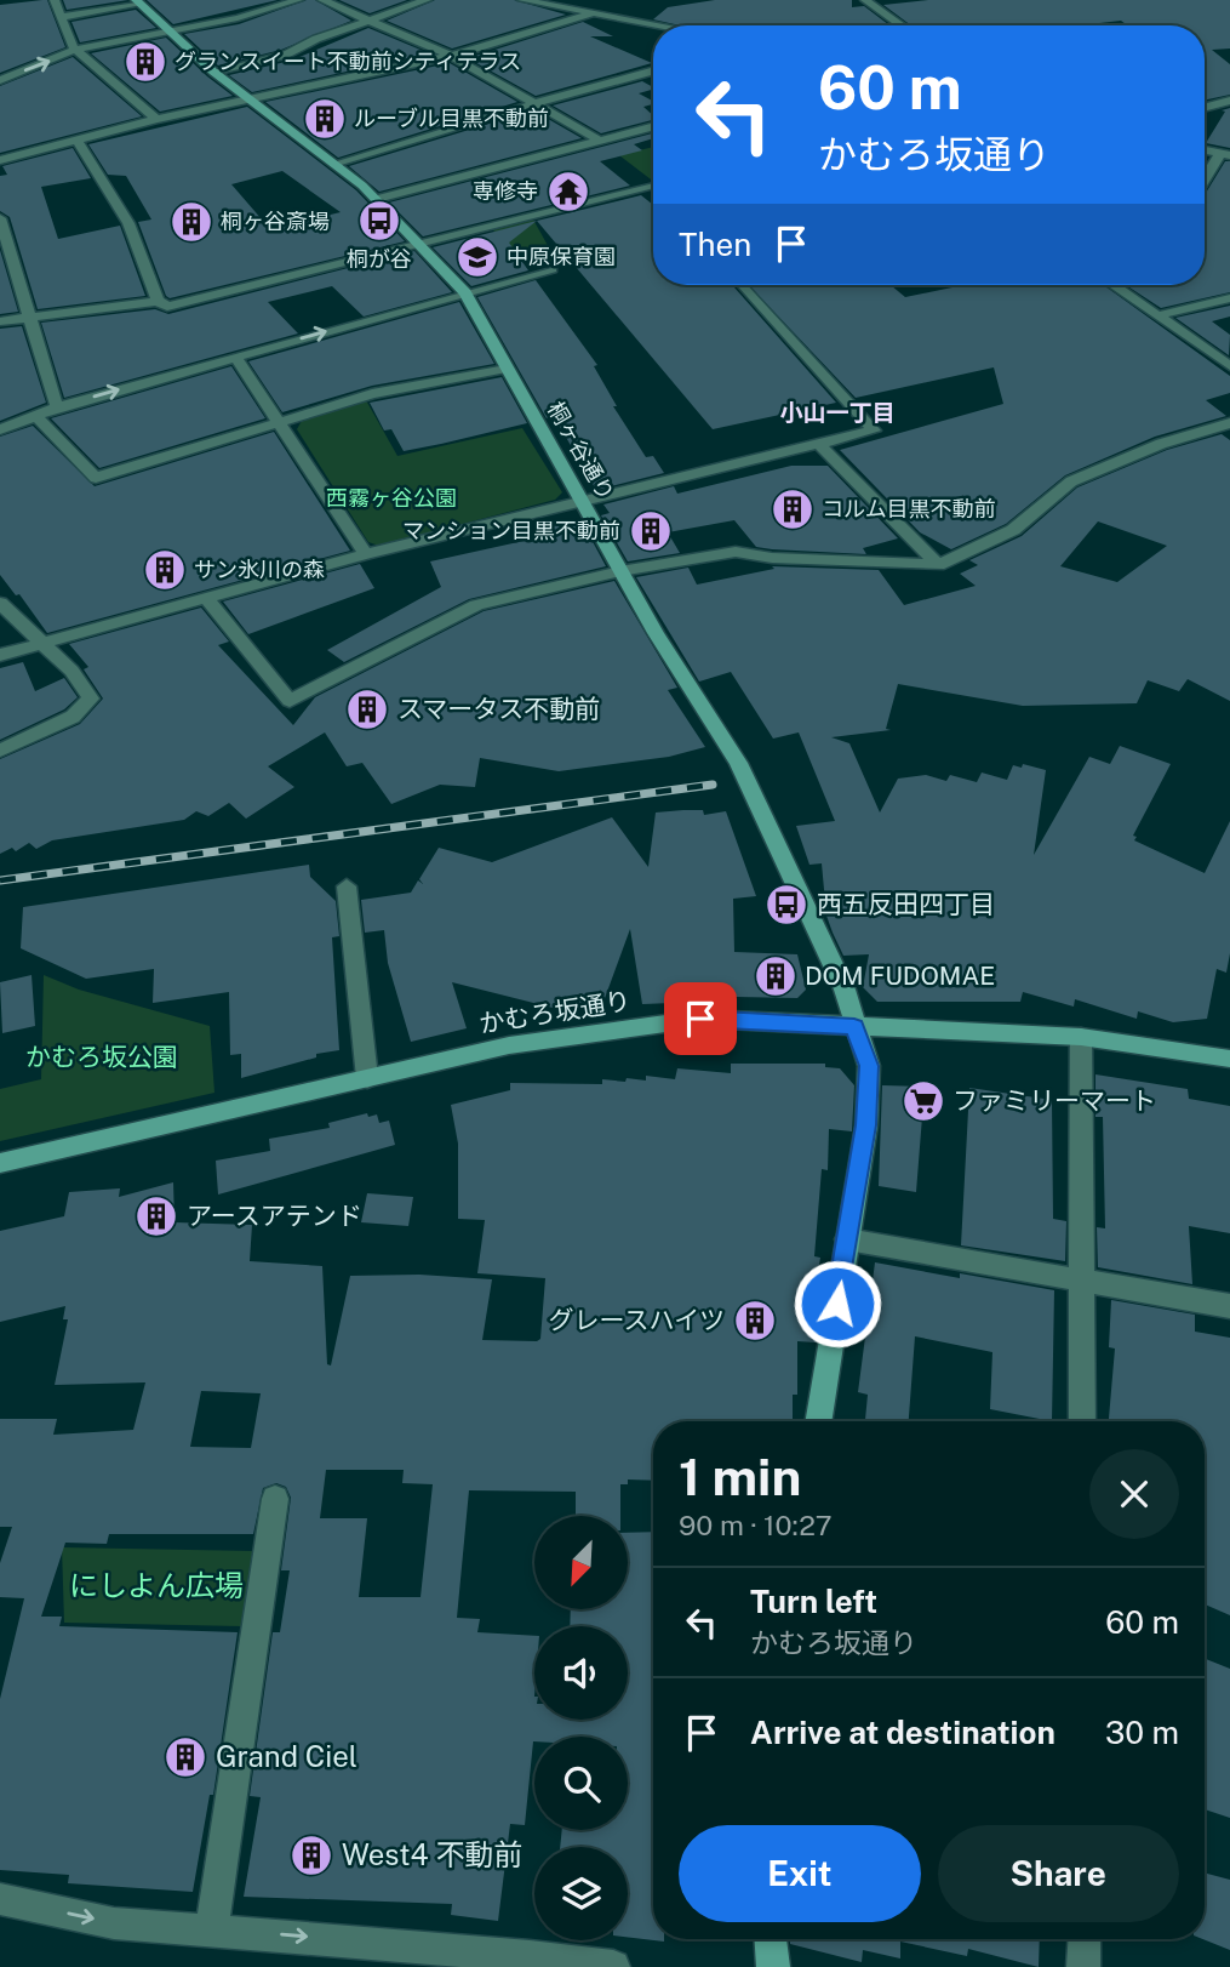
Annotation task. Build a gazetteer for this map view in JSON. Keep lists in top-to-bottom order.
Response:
{
  "streets": {
    "street": ["桐ヶ谷通り", "かむろ坂通り"]
  },
  "crossings": [
    ["桐ヶ谷通り", "かむろ坂通り"]
  ],
  "districts": ["小山一丁目"],
  "parks": ["西霧ヶ谷公園", "かむろ坂公園", "にしよん広場"],
  "places": {
    "building": [
      "グランスイート不動前シティテラス",
      "ルーブル目黒不動前",
      "桐ヶ谷斎場",
      "コルム目黒不動前",
      "マンション目黒不動前",
      "サン氷川の森",
      "スマータス不動前",
      "DOM FUDOMAE",
      "アースアテンド",
      "グレースハイツ",
      "Grand Ciel",
      "West4 不動前"
    ],
    "temple": ["専修寺"],
    "bus stop": ["桐が谷", "西五反田四丁目"],
    "school or university": ["中原保育園"],
    "supermarket": ["ファミリーマート"]
  },
  "north": "bottom left",
  "page": {
    "turn": ["60 m", "かむろ坂通り"],
    "then": "Then",
    "heading": ["1 min", "90 m · 10:27"],
    "list": [
      {
        "name": "Turn left",
        "note": "かむろ坂通り",
        "value": "60 m"
      },
      {
        "name": "Arrive at destination",
        "value": "30 m"
      }
    ],
    "buttons": ["Exit", "Share"]
  }
}
